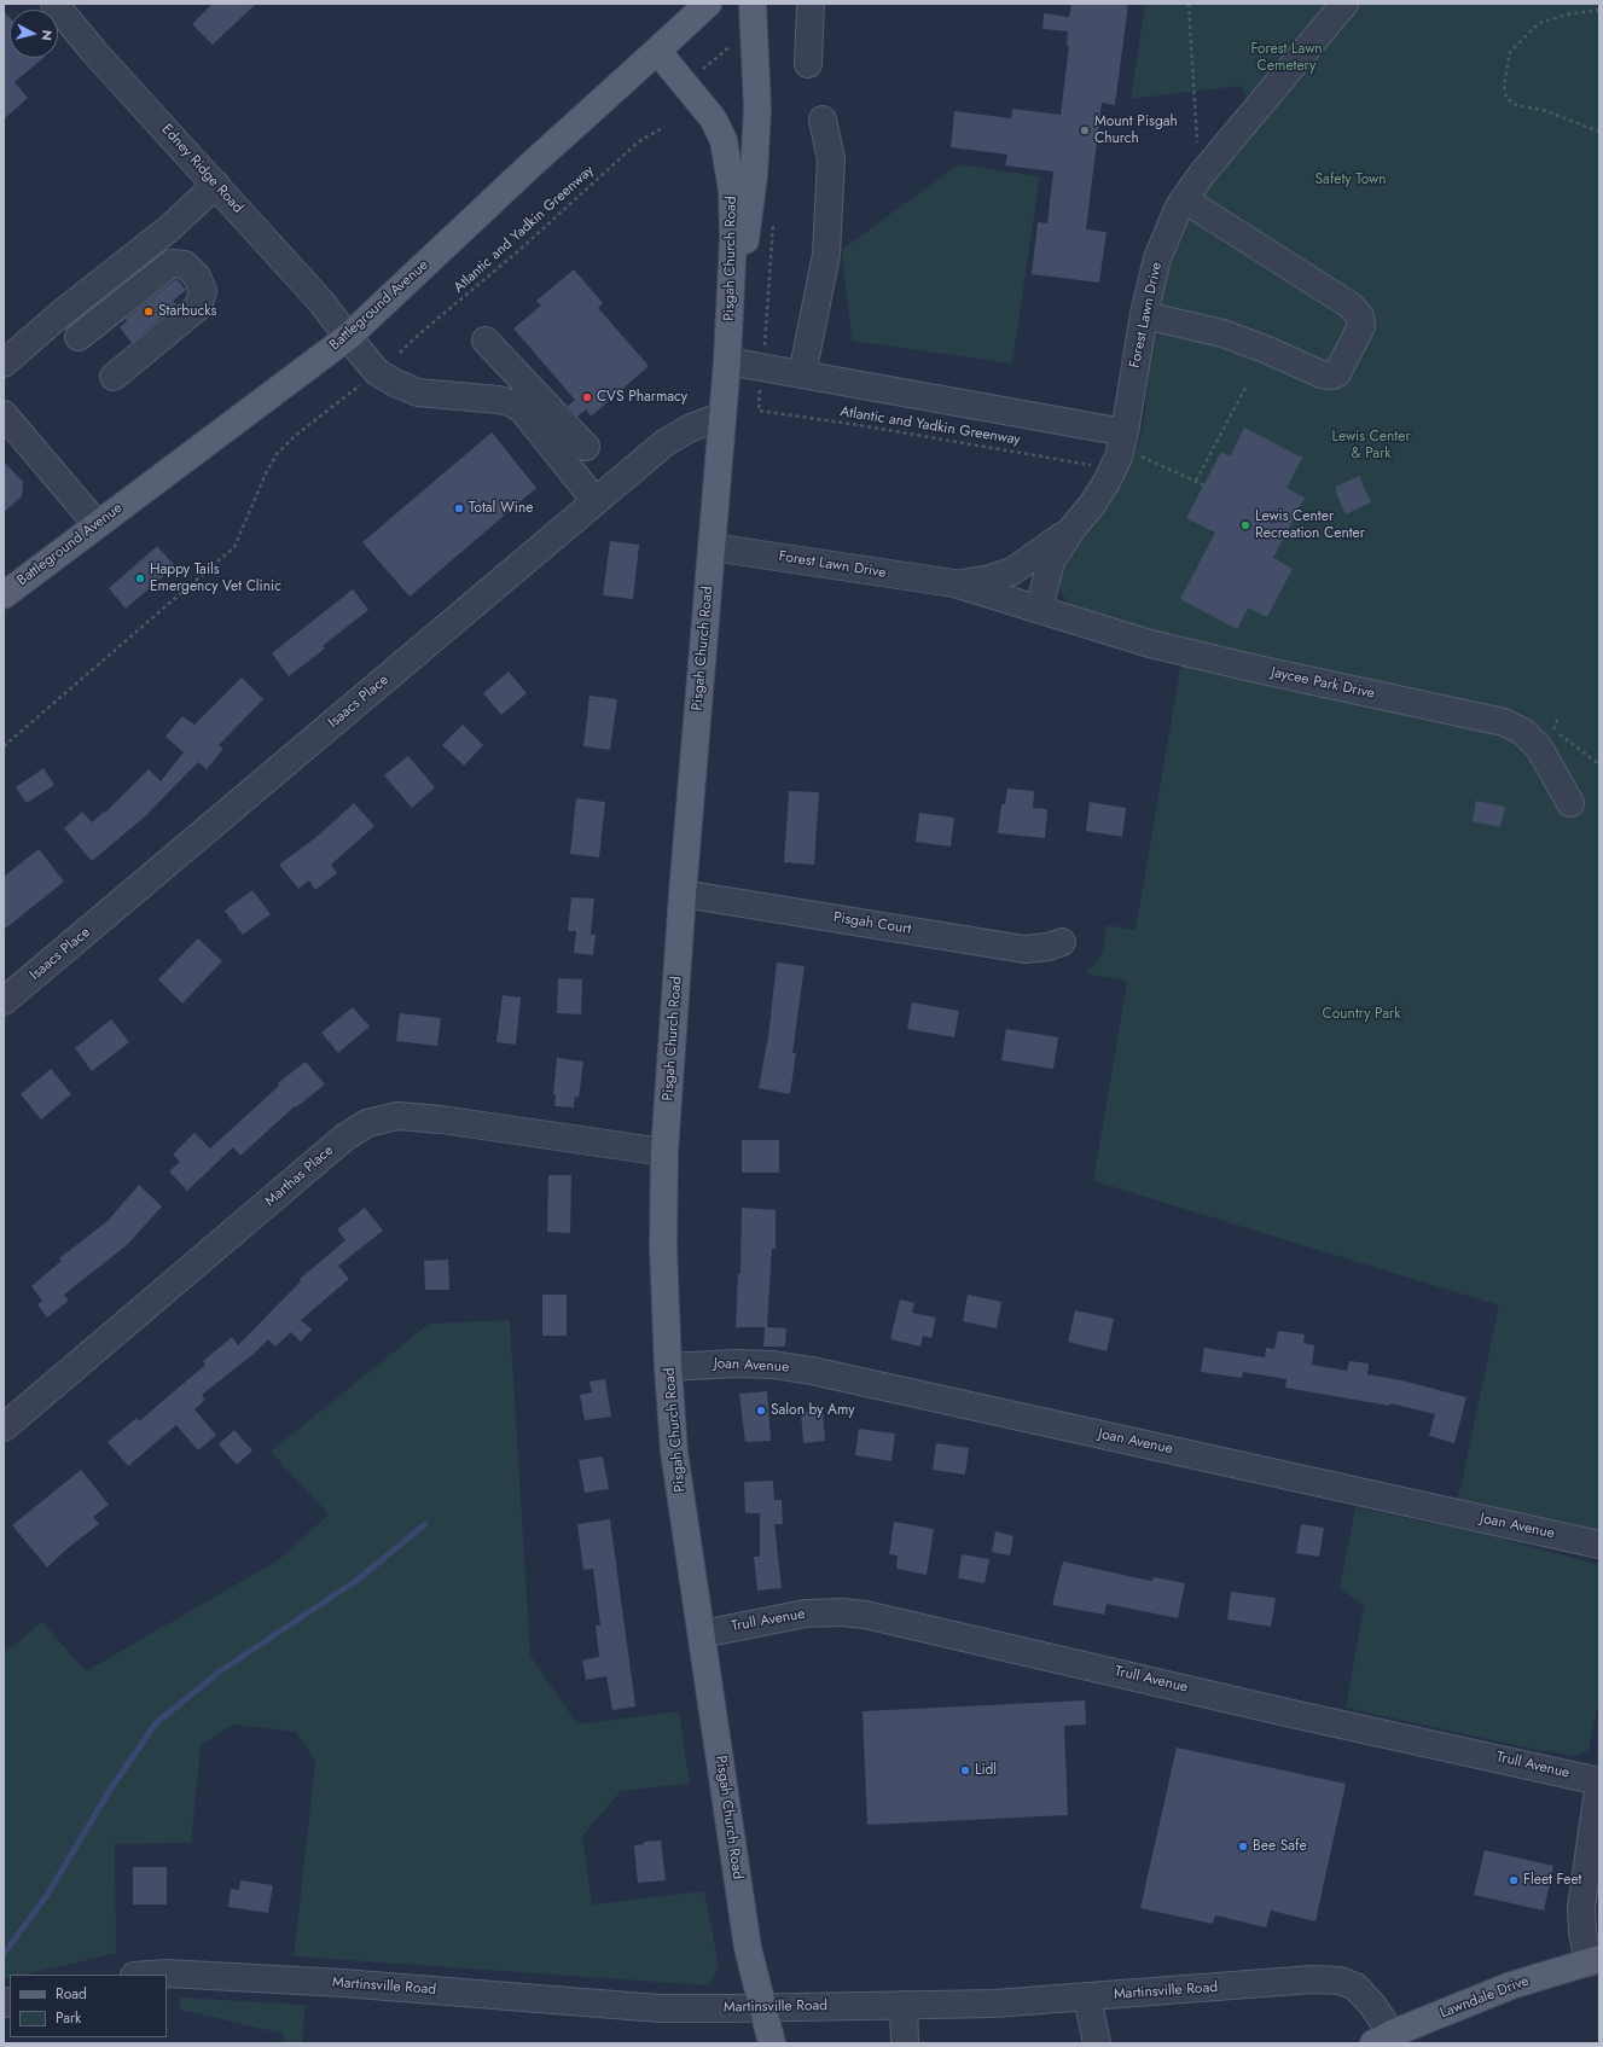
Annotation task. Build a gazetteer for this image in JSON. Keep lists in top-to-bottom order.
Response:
{
  "streets": {
    "main road": ["Pisgah Church Road", "Battleground Avenue", "Lawndale Drive"],
    "street": [
      "Edney Ridge Road",
      "Forest Lawn Drive",
      "Jaycee Park Drive",
      "Isaacs Place",
      "Pisgah Court",
      "Marthas Place",
      "Joan Avenue",
      "Trull Avenue",
      "Martinsville Road"
    ],
    "path": ["Atlantic and Yadkin Greenway"]
  },
  "crossings": [
    ["Edney Ridge Road", "Battleground Avenue"],
    ["Edney Ridge Road", "Isaacs Place"],
    ["Pisgah Church Road", "Battleground Avenue"],
    ["Pisgah Church Road", "Forest Lawn Drive"],
    ["Pisgah Church Road", "Isaacs Place"],
    ["Pisgah Church Road", "Pisgah Court"],
    ["Pisgah Church Road", "Marthas Place"],
    ["Pisgah Church Road", "Joan Avenue"],
    ["Pisgah Church Road", "Trull Avenue"],
    ["Pisgah Church Road", "Martinsville Road"],
    ["Forest Lawn Drive", "Jaycee Park Drive"],
    ["Martinsville Road", "Lawndale Drive"]
  ],
  "parks": [
    "Forest Lawn Cemetery",
    "Safety Town",
    "Lewis Center & Park",
    "Country Park"
  ],
  "places": [
    "Mount Pisgah Church",
    "Starbucks",
    "CVS Pharmacy",
    "Total Wine",
    "Lewis Center Recreation Center",
    "Happy Tails Emergency Vet Clinic",
    "Salon by Amy",
    "Lidl",
    "Bee Safe",
    "Fleet Feet"
  ],
  "legend": ["Road", "Park"],
  "north": "right"
}
